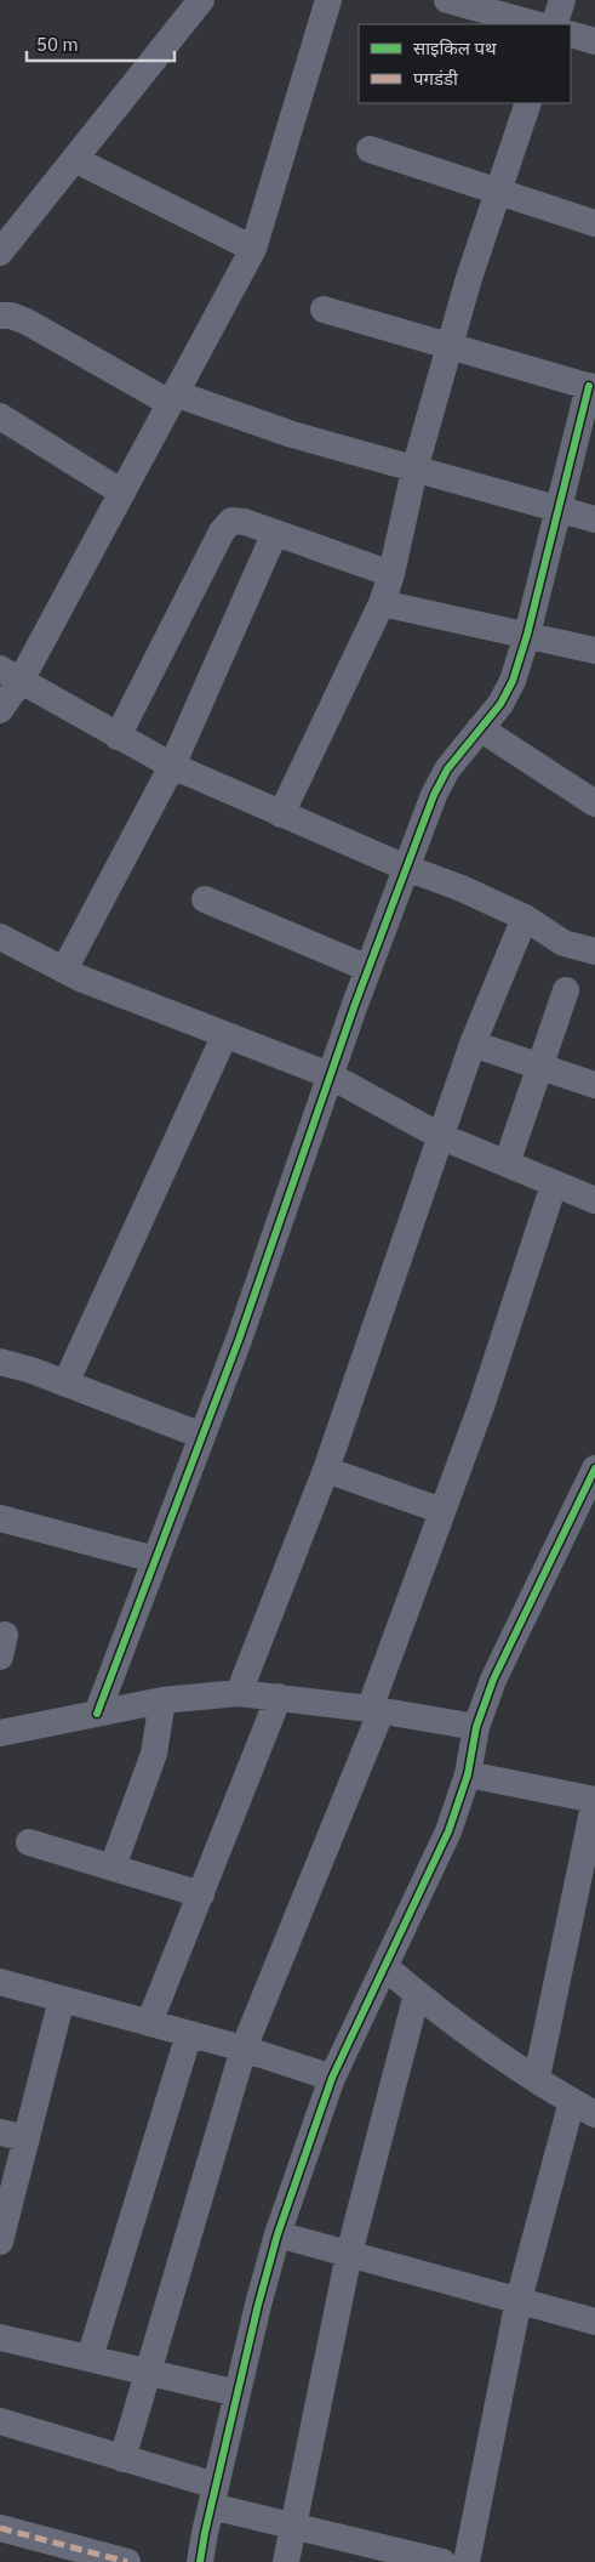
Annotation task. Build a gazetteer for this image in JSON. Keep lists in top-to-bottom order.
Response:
{
  "legend": ["साइकिल पथ", "पगडंडी"],
  "scale_bar": "50 m"
}
